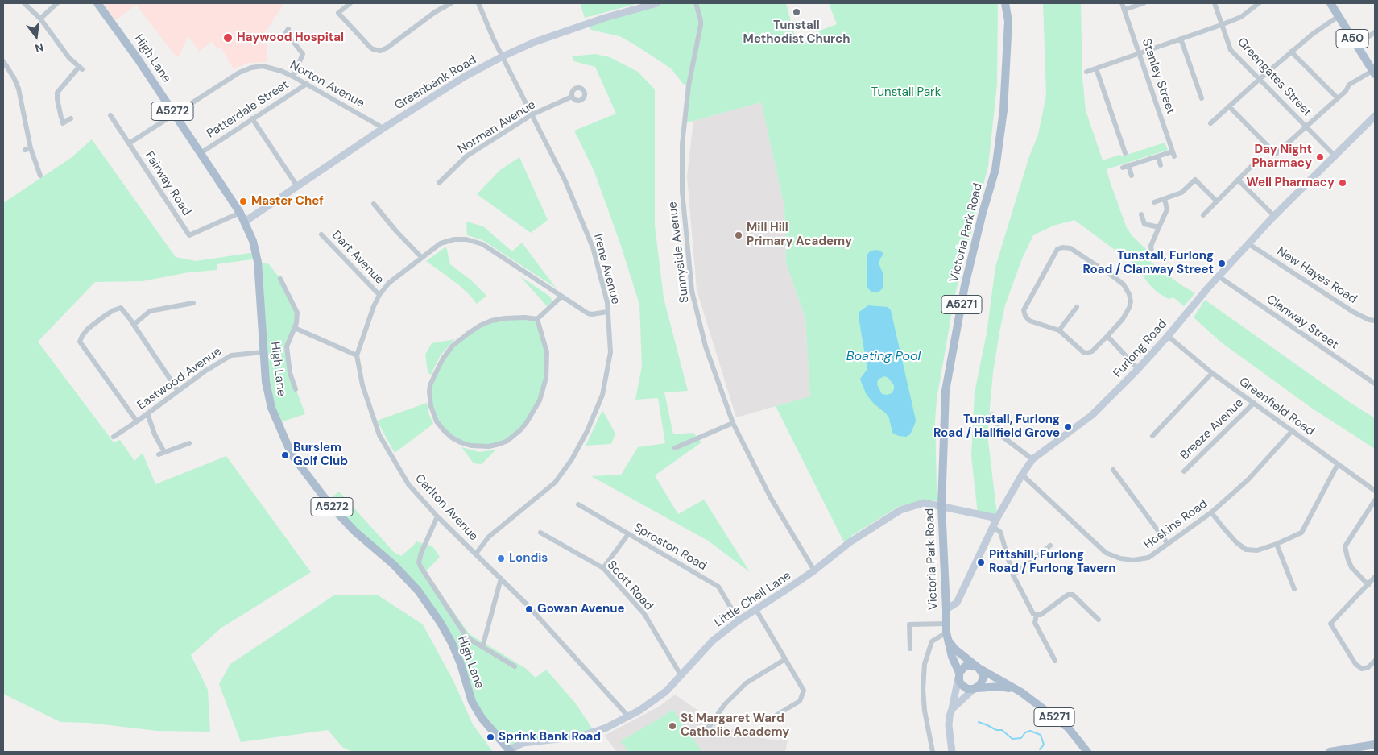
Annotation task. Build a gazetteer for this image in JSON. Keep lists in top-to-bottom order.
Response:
{
  "streets": {
    "main road": [
      "A50",
      "High Lane",
      "A5272",
      "Victoria Park Road",
      "A5271"
    ],
    "street": [
      "Stanley Street",
      "Greengates Street",
      "Greenbank Road",
      "Norton Avenue",
      "Patterdale Street",
      "Norman Avenue",
      "Fairway Road",
      "Sunnyside Avenue",
      "Dart Avenue",
      "Irene Avenue",
      "New Hayes Road",
      "Clanway Street",
      "Furlong Road",
      "Eastwood Avenue",
      "Greenfield Road",
      "Breeze Avenue",
      "Carlton Avenue",
      "Hoskins Road",
      "Sproston Road",
      "Scott Road",
      "Little Chell Lane"
    ]
  },
  "crossings": [
    ["High Lane", "Greenbank Road"],
    ["High Lane", "Norton Avenue"],
    ["High Lane", "Patterdale Street"],
    ["High Lane", "Fairway Road"],
    ["High Lane", "Eastwood Avenue"],
    ["High Lane", "Little Chell Lane"],
    ["Greengates Street", "Furlong Road"],
    ["Greenbank Road", "Norton Avenue"],
    ["Greenbank Road", "Irene Avenue"],
    ["Norton Avenue", "Patterdale Street"],
    ["Norton Avenue", "Fairway Road"],
    ["Norman Avenue", "Irene Avenue"],
    ["Victoria Park Road", "A5271"],
    ["Victoria Park Road", "Furlong Road"],
    ["Victoria Park Road", "Little Chell Lane"],
    ["Sunnyside Avenue", "Little Chell Lane"],
    ["Dart Avenue", "Carlton Avenue"],
    ["Irene Avenue", "Carlton Avenue"],
    ["New Hayes Road", "Furlong Road"],
    ["Clanway Street", "Furlong Road"],
    ["Furlong Road", "Greenfield Road"],
    ["Furlong Road", "Hoskins Road"],
    ["Furlong Road", "Little Chell Lane"],
    ["Greenfield Road", "Breeze Avenue"],
    ["Greenfield Road", "Hoskins Road"],
    ["Carlton Avenue", "Little Chell Lane"],
    ["Sproston Road", "Little Chell Lane"],
    ["Scott Road", "Little Chell Lane"]
  ],
  "water": ["Boating Pool"],
  "parks": ["Tunstall Park"],
  "places": [
    "Tunstall Methodist Church",
    "Haywood Hospital",
    "Day Night Pharmacy",
    "Well Pharmacy",
    "Master Chef",
    "Mill Hill Primary Academy",
    "Tunstall, Furlong Road / Clanway Street",
    "Tunstall, Furlong Road / Hallfield Grove",
    "Burslem Golf Club",
    "Londis",
    "Pittshill, Furlong Road / Furlong Tavern",
    "Gowan Avenue",
    "St Margaret Ward Catholic Academy",
    "Sprink Bank Road"
  ],
  "north": "bottom"
}
